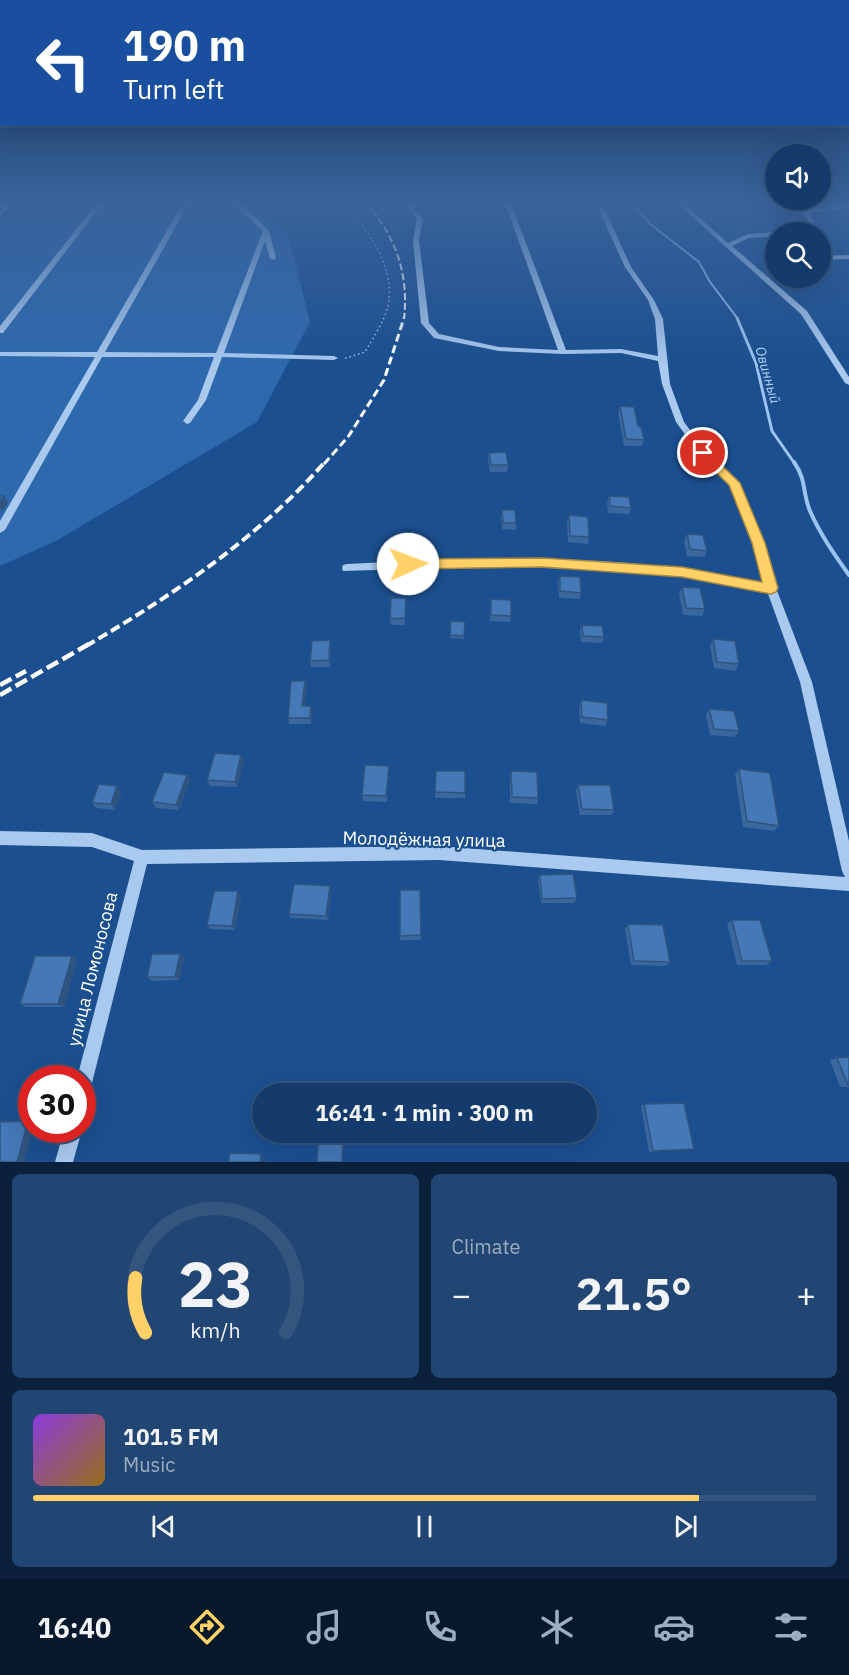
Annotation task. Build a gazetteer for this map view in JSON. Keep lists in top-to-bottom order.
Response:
{
  "streets": {
    "street": ["Молодёжная улица", "улица Ломоносова"]
  },
  "crossings": [
    ["Молодёжная улица", "улица Ломоносова"]
  ],
  "water": ["Овинный"],
  "page": {
    "turn": ["190 m", "Turn left"],
    "limit": "30",
    "trip": "16:41 · 1 min · 300 m",
    "tile": "Climate",
    "heat": ["−", "21.5°", "+"],
    "song": ["101.5 FM", "Music"],
    "tabs": "16:40",
    "gauge": ["23", "km/h"]
  }
}
